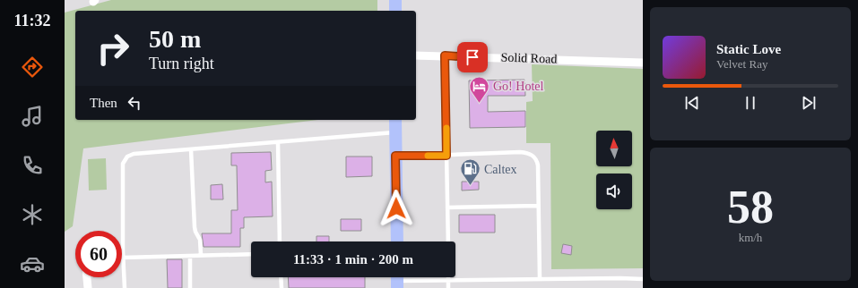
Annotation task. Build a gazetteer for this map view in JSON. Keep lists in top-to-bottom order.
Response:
{
  "streets": {
    "street": ["Solid Road"]
  },
  "places": {
    "hotel": ["Go! Hotel"],
    "fuel station": ["Caltex"]
  },
  "north": "top",
  "page": {
    "tabs": "11:32",
    "turn": ["50 m", "Turn right"],
    "song": ["Static Love", "Velvet Ray"],
    "then": "Then",
    "tile": ["58", "km/h"],
    "limit": "60",
    "trip": "11:33 · 1 min · 200 m"
  }
}
